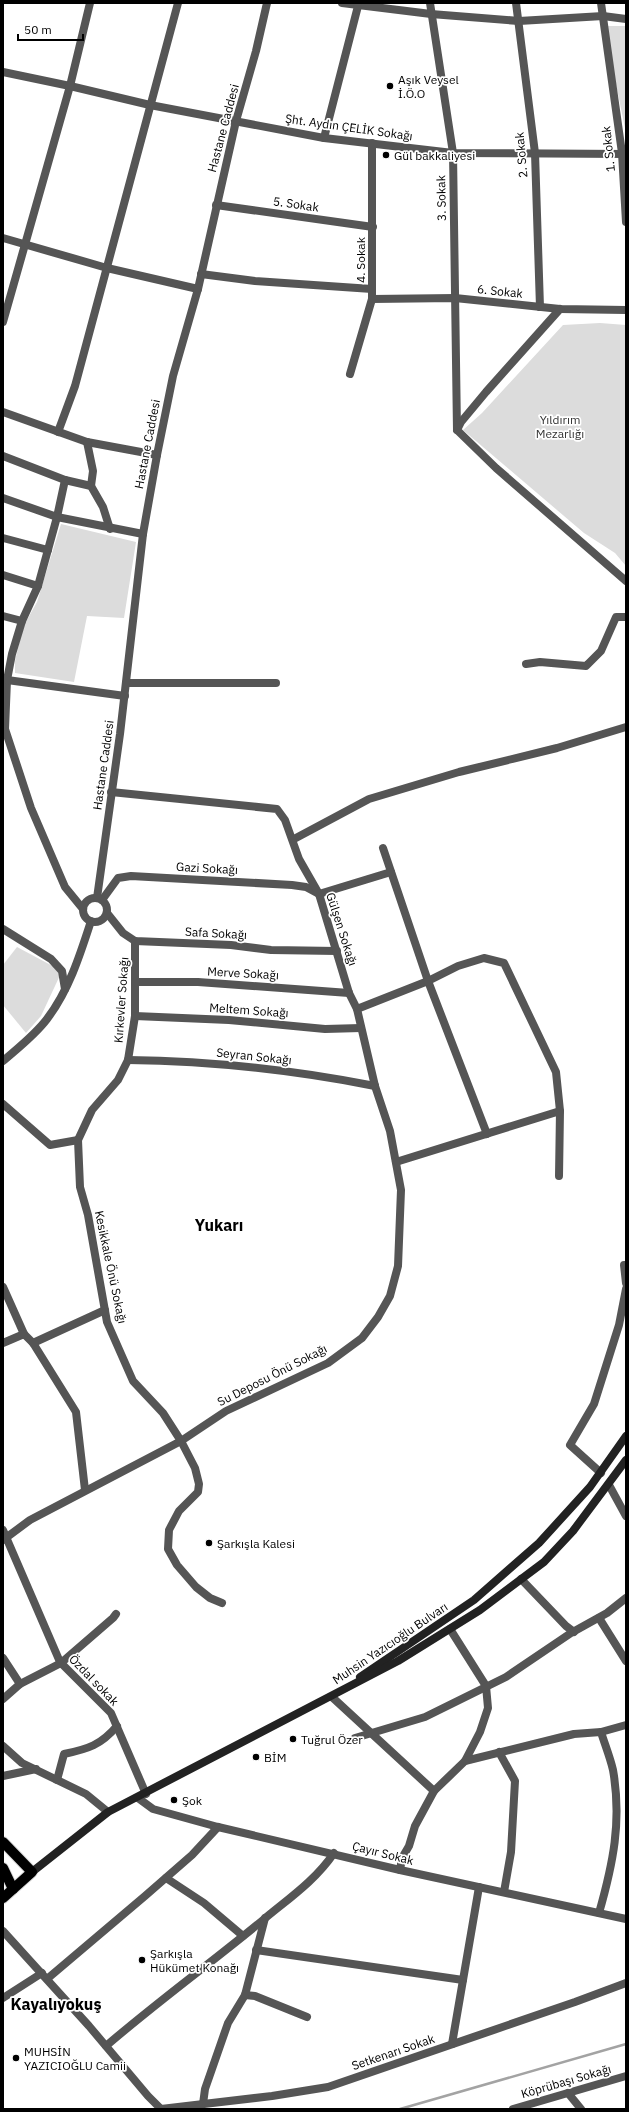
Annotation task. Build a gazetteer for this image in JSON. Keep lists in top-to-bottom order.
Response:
{
  "streets": {
    "main road": ["Muhsin Yazıcıoğlu Bulvarı"],
    "street": [
      "Şht. Aydın ÇELİK Sokağı",
      "Hastane Caddesi",
      "1. Sokak",
      "2. Sokak",
      "3. Sokak",
      "5. Sokak",
      "4. Sokak",
      "6. Sokak",
      "Gazi Sokağı",
      "Gülşen Sokağı",
      "Safa Sokağı",
      "Merve Sokağı",
      "Kırkevler Sokağı",
      "Meltem Sokağı",
      "Seyran Sokağı",
      "Kesikkale Önü Sokağı",
      "Su Deposu Önü Sokağı",
      "Özdal sokak",
      "Çayır Sokak",
      "Setkenarı Sokak",
      "Köprübaşı Sokağı"
    ]
  },
  "crossings": [
    ["Şht. Aydın ÇELİK Sokağı", "Hastane Caddesi"],
    ["Şht. Aydın ÇELİK Sokağı", "1. Sokak"],
    ["Şht. Aydın ÇELİK Sokağı", "2. Sokak"],
    ["Şht. Aydın ÇELİK Sokağı", "3. Sokak"],
    ["Şht. Aydın ÇELİK Sokağı", "4. Sokak"],
    ["Hastane Caddesi", "5. Sokak"],
    ["Hastane Caddesi", "Gazi Sokağı"],
    ["Hastane Caddesi", "Gülşen Sokağı"],
    ["2. Sokak", "6. Sokak"],
    ["3. Sokak", "6. Sokak"],
    ["5. Sokak", "4. Sokak"],
    ["4. Sokak", "6. Sokak"],
    ["Gazi Sokağı", "Gülşen Sokağı"],
    ["Gülşen Sokağı", "Safa Sokağı"],
    ["Gülşen Sokağı", "Merve Sokağı"],
    ["Gülşen Sokağı", "Meltem Sokağı"],
    ["Gülşen Sokağı", "Seyran Sokağı"],
    ["Gülşen Sokağı", "Su Deposu Önü Sokağı"],
    ["Safa Sokağı", "Kırkevler Sokağı"],
    ["Merve Sokağı", "Kırkevler Sokağı"],
    ["Kırkevler Sokağı", "Meltem Sokağı"],
    ["Kırkevler Sokağı", "Seyran Sokağı"],
    ["Kırkevler Sokağı", "Kesikkale Önü Sokağı"],
    ["Kesikkale Önü Sokağı", "Su Deposu Önü Sokağı"],
    ["Su Deposu Önü Sokağı", "Özdal sokak"]
  ],
  "districts": ["Yukarı", "Kayalıyokuş"],
  "parks": ["Yıldırım Mezarlığı"],
  "places": [
    "Aşık Veysel İ.Ö.O",
    "Gül bakkaliyesi",
    "Şarkışla Kalesi",
    "Tuğrul Özer",
    "BİM",
    "Şok",
    "Şarkışla Hükümet Konağı",
    "MUHSİN YAZICIOĞLU Camii"
  ],
  "scale_bar": "50 m"
}
